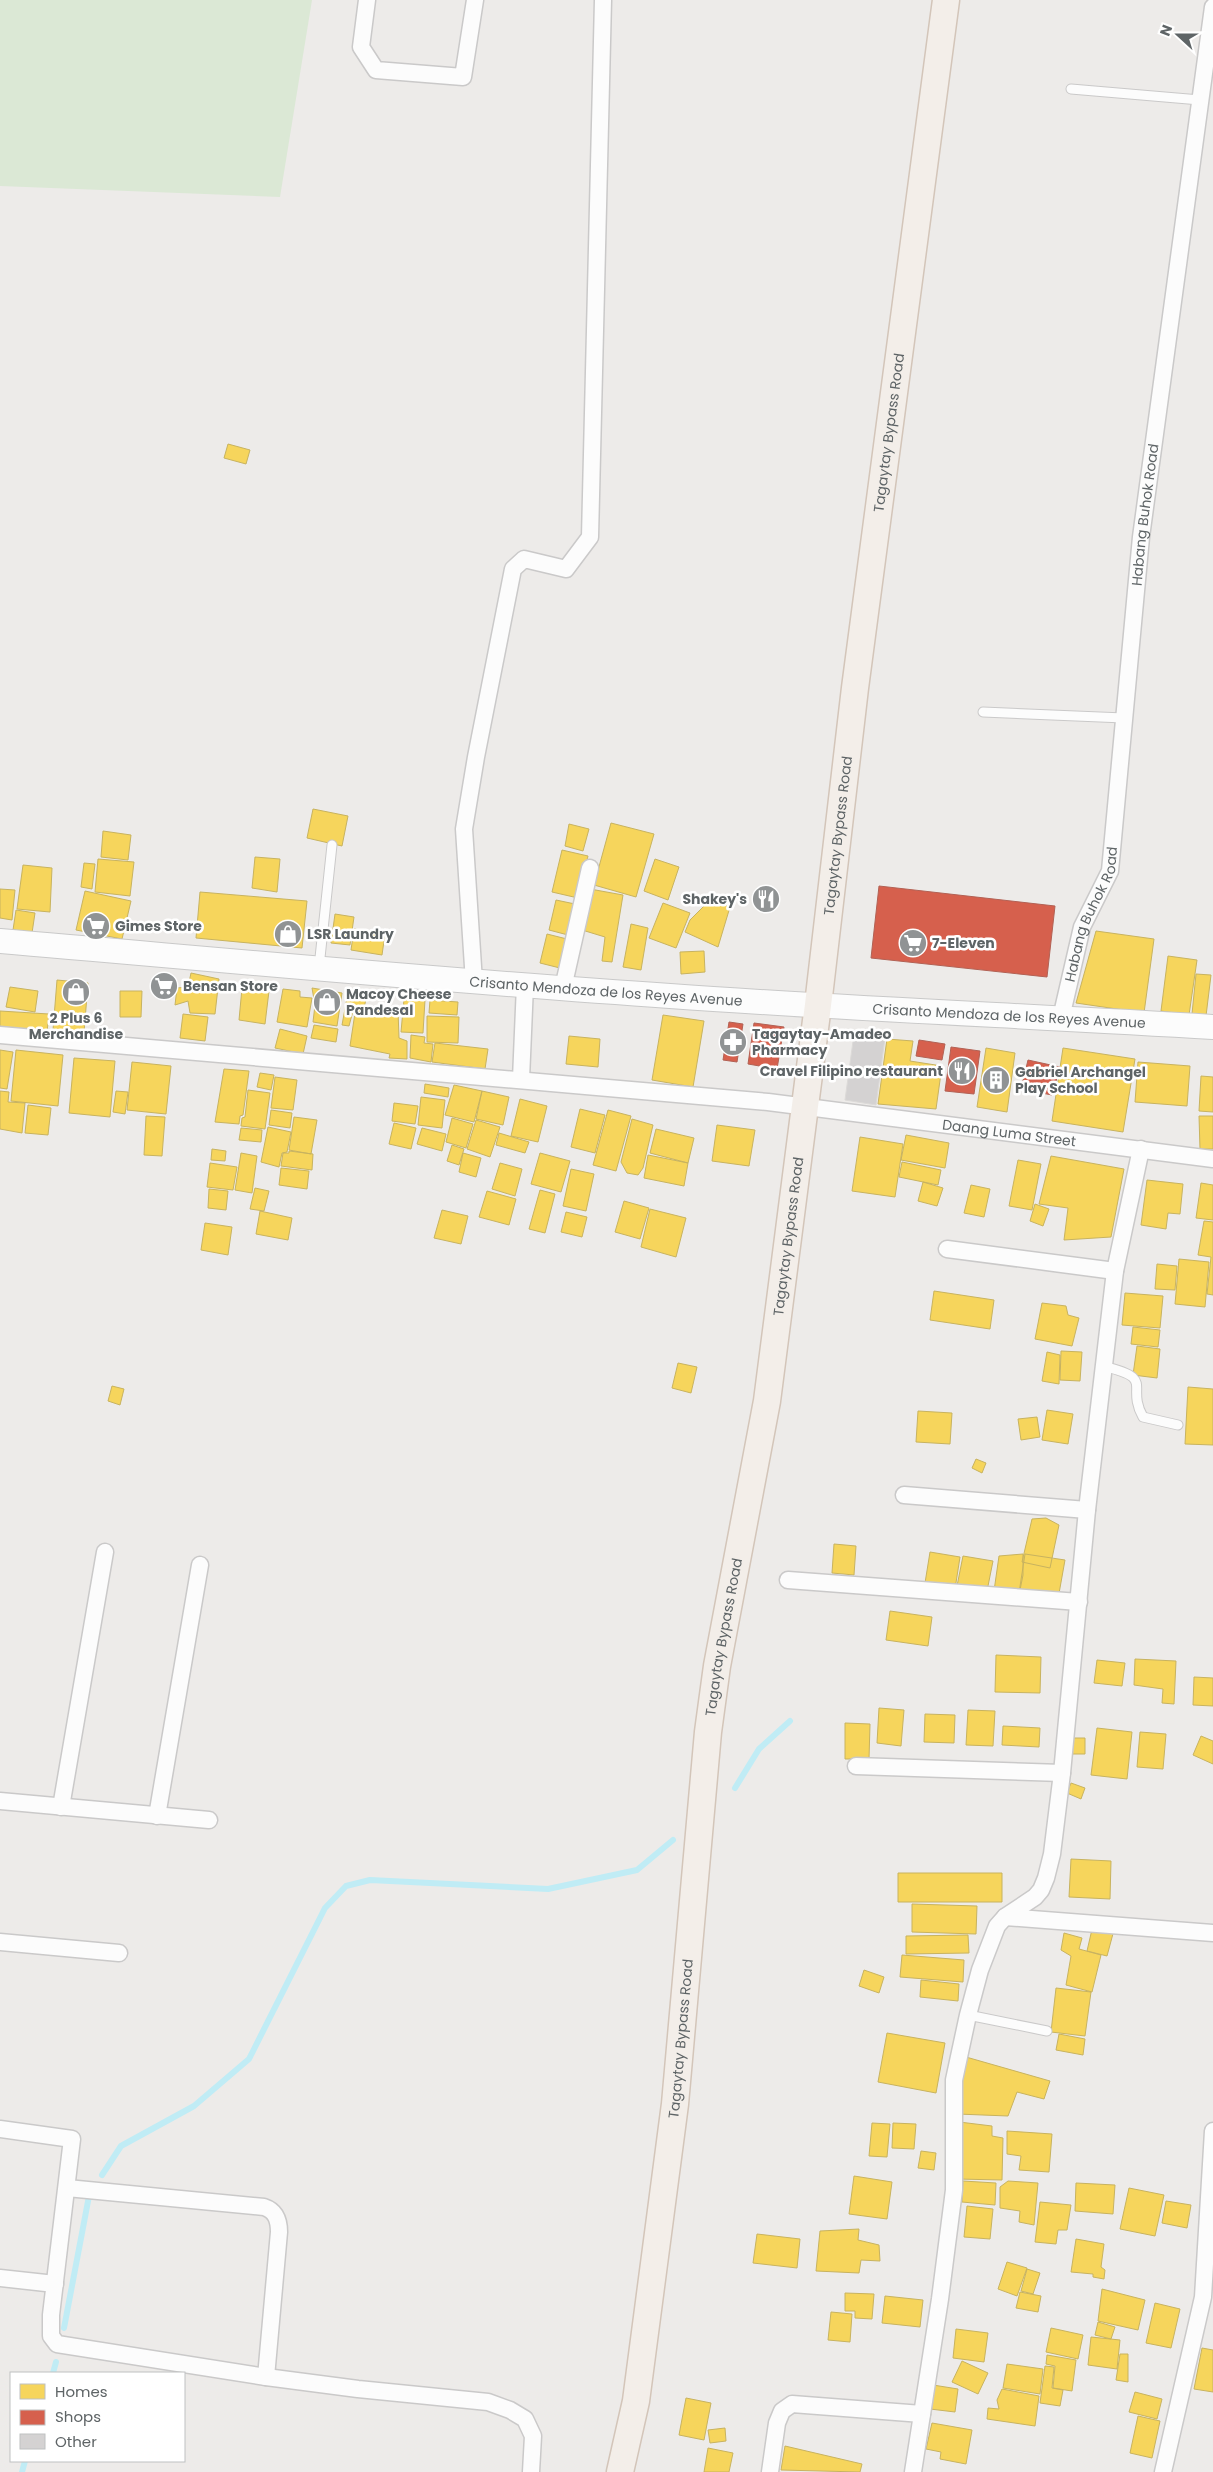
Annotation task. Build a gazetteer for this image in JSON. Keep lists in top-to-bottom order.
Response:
{
  "streets": {
    "main road": ["Tagaytay Bypass Road", "Crisanto Mendoza de los Reyes Avenue"],
    "street": ["Habang Buhok Road", "Daang Luma Street"]
  },
  "crossings": [
    ["Tagaytay Bypass Road", "Crisanto Mendoza de los Reyes Avenue"],
    ["Tagaytay Bypass Road", "Daang Luma Street"],
    ["Habang Buhok Road", "Crisanto Mendoza de los Reyes Avenue"]
  ],
  "places": {
    "restaurant": ["Shakey's", "Cravel Filipino restaurant"],
    "supermarket": ["Gimes Store", "7-Eleven", "Bensan Store"],
    "shop": ["LSR Laundry", "2 Plus 6 Merchandise", "Macoy Cheese Pandesal"],
    "pharmacy": ["Tagaytay-Amadeo Pharmacy"],
    "building": ["Gabriel Archangel Play School"]
  },
  "legend": ["Homes", "Shops", "Other"],
  "north": "left"
}
